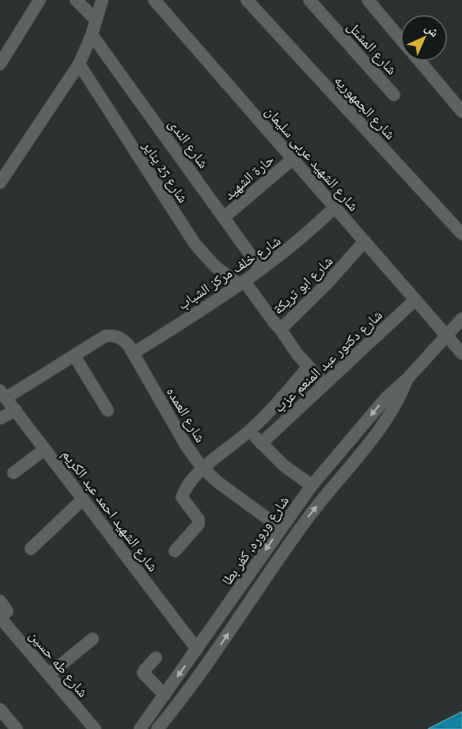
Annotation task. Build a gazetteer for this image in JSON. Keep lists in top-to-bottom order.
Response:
{
  "streets": {
    "street": [
      "شارع المشتل",
      "شارع الجمهوريه",
      "شارع الندى",
      "شارع الشهيد عربى سليمان",
      "شارع 25 يناير",
      "حارة الشهيد",
      "شارع خلف مركز الشباب",
      "شارع ابو تريكة",
      "شارع دكتور عبد المنعم عزب",
      "شارع العمده",
      "شارع الشهيد احمد عبد الكريم",
      "شارع وروره, كفر بطا",
      "شارع طه حسين"
    ]
  },
  "crossings": [
    ["شارع الندى", "حارة الشهيد"],
    ["شارع الندى", "شارع خلف مركز الشباب"],
    ["شارع الشهيد عربى سليمان", "حارة الشهيد"],
    ["شارع الشهيد عربى سليمان", "شارع خلف مركز الشباب"],
    ["شارع الشهيد عربى سليمان", "شارع ابو تريكة"],
    ["شارع الشهيد عربى سليمان", "شارع دكتور عبد المنعم عزب"],
    ["شارع الشهيد عربى سليمان", "شارع وروره, كفر بطا"],
    ["شارع 25 يناير", "شارع خلف مركز الشباب"],
    ["شارع 25 يناير", "شارع ابو تريكة"],
    ["شارع خلف مركز الشباب", "شارع ابو تريكة"],
    ["شارع خلف مركز الشباب", "شارع العمده"],
    ["شارع العمده", "شارع الشهيد احمد عبد الكريم"],
    ["شارع العمده", "شارع وروره, كفر بطا"],
    ["شارع الشهيد احمد عبد الكريم", "شارع وروره, كفر بطا"]
  ],
  "north": "top right"
}
